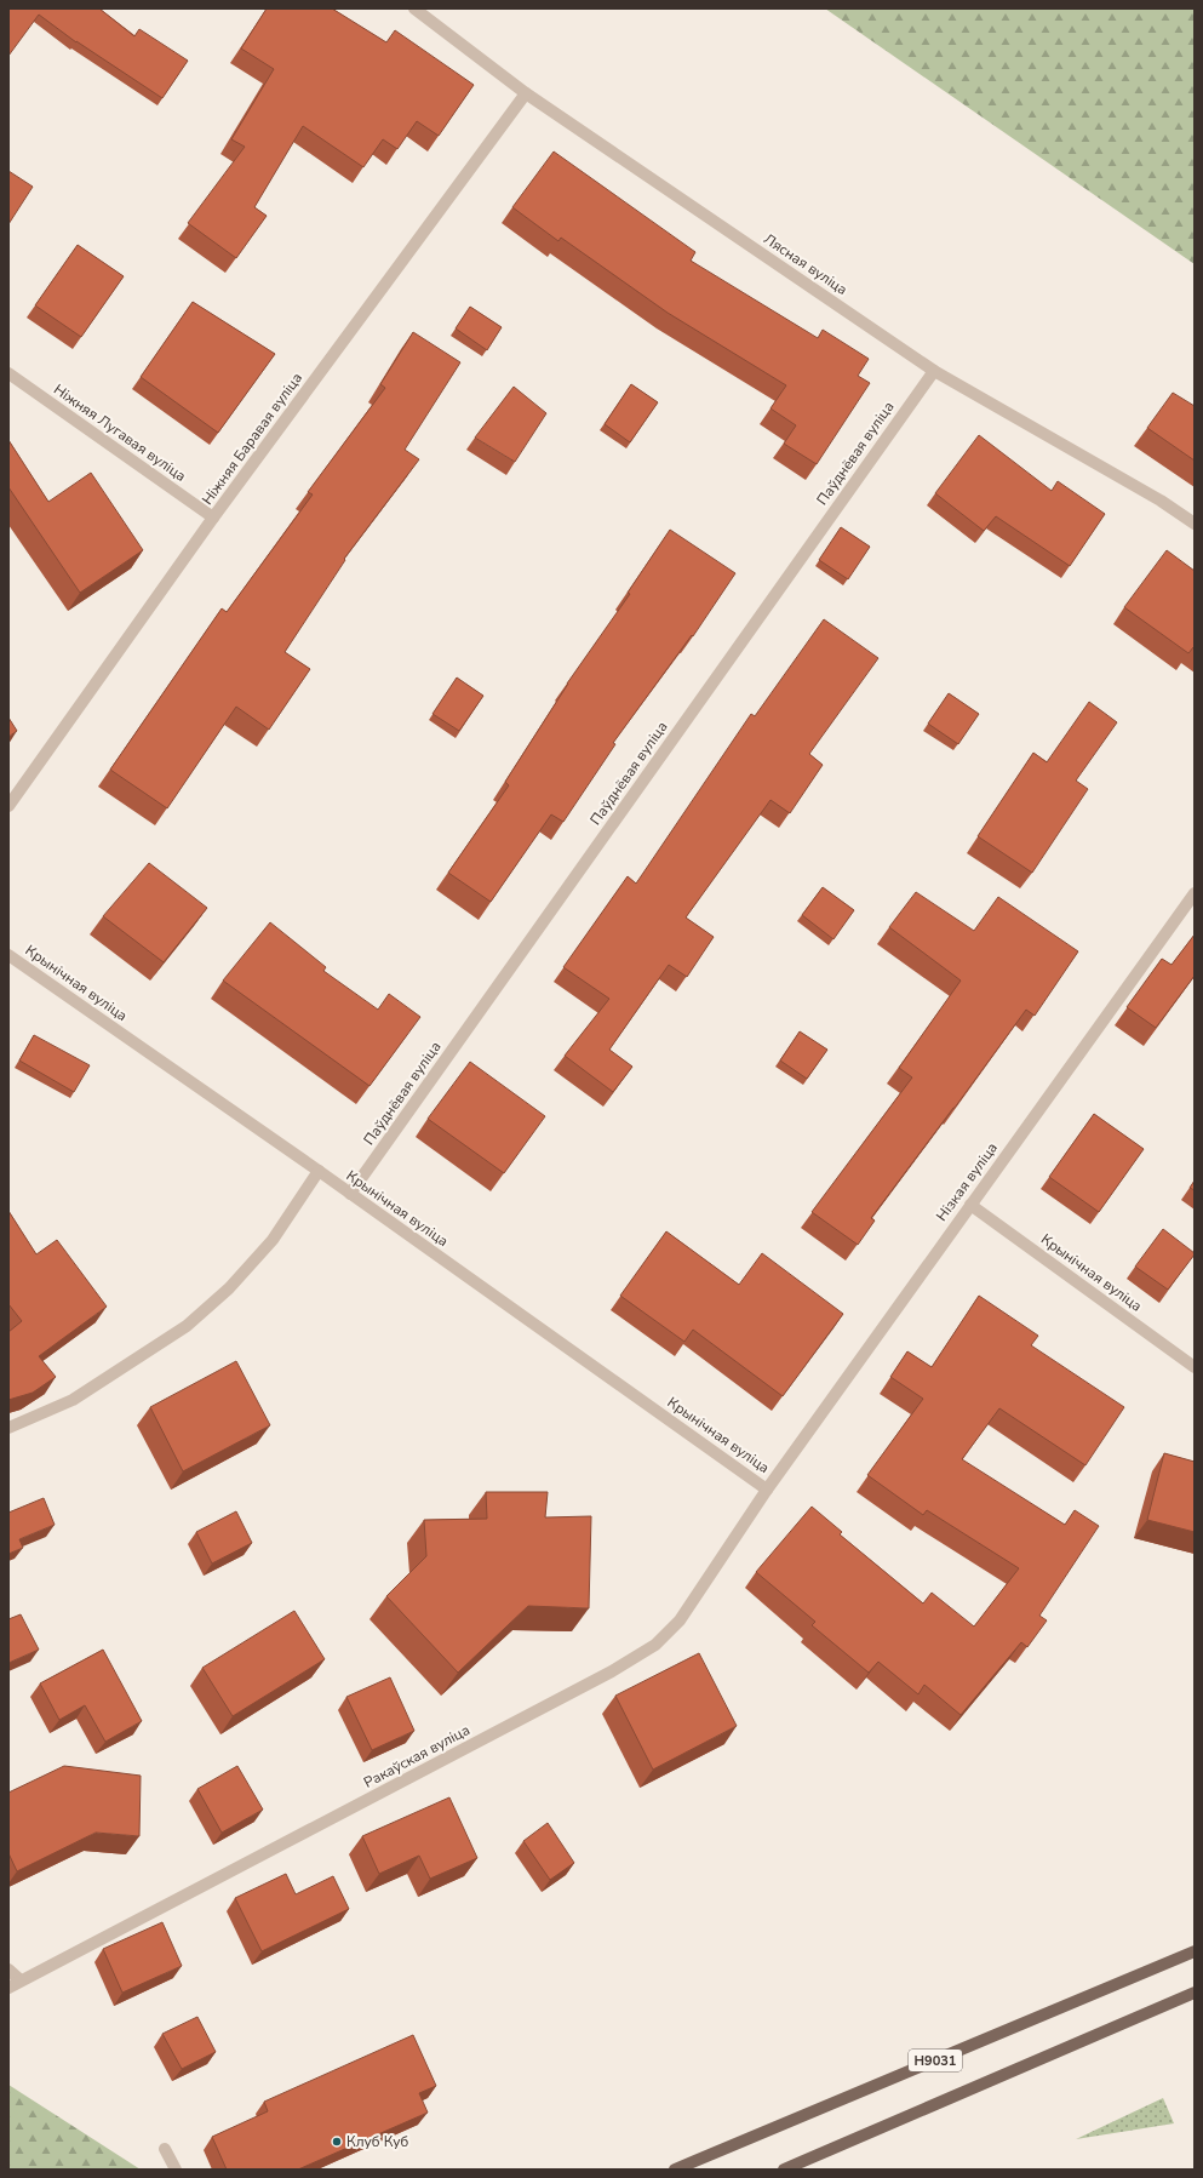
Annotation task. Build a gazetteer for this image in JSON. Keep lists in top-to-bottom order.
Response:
{
  "streets": {
    "main road": ["Н9031"],
    "street": [
      "Лясная вуліца",
      "Ніжняя Лугавая вуліца",
      "Ніжняя Баравая вуліца",
      "Паўднёвая вуліца",
      "Крынічная вуліца",
      "Нізкая вуліца",
      "Ракаўская вуліца"
    ]
  },
  "crossings": [
    ["Лясная вуліца", "Ніжняя Баравая вуліца"],
    ["Лясная вуліца", "Паўднёвая вуліца"],
    ["Ніжняя Лугавая вуліца", "Ніжняя Баравая вуліца"],
    ["Паўднёвая вуліца", "Крынічная вуліца"],
    ["Крынічная вуліца", "Нізкая вуліца"],
    ["Крынічная вуліца", "Ракаўская вуліца"],
    ["Нізкая вуліца", "Ракаўская вуліца"]
  ],
  "places": ["Клуб Куб"]
}
